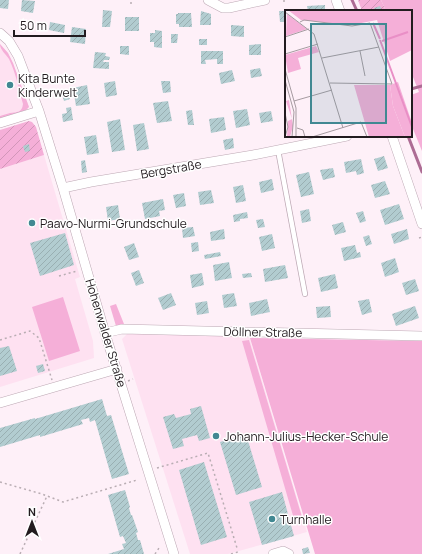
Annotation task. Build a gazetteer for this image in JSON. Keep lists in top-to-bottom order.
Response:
{
  "streets": {
    "street": ["Bergstraße", "Döllner Straße", "Hohenwalder Straße"]
  },
  "crossings": [
    ["Bergstraße", "Hohenwalder Straße"],
    ["Döllner Straße", "Hohenwalder Straße"]
  ],
  "places": [
    "Kita Bunte Kinderwelt",
    "Paavo-Nurmi-Grundschule",
    "Johann-Julius-Hecker-Schule",
    "Turnhalle"
  ],
  "scale_bar": "50 m",
  "north": "top"
}
